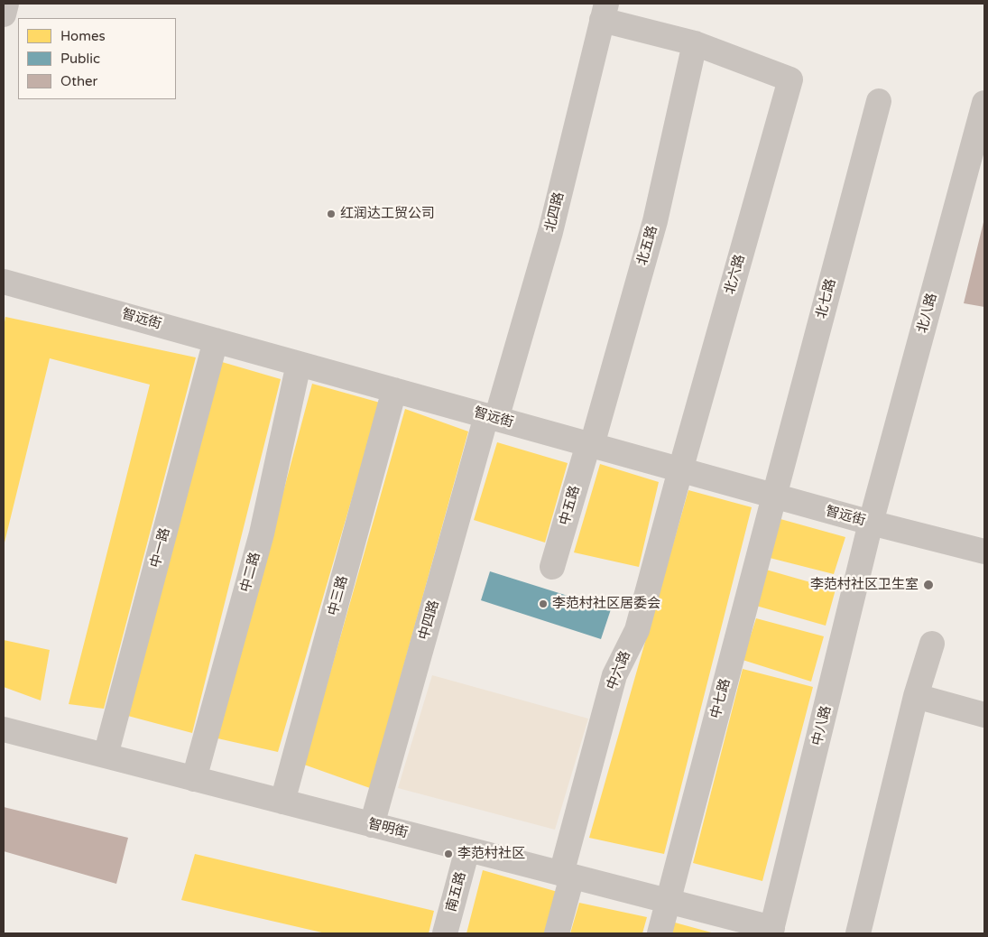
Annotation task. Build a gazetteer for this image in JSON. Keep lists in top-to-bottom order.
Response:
{
  "streets": {
    "street": [
      "北四路",
      "北五路",
      "北六路",
      "北七路",
      "北八路",
      "智远街",
      "中五路",
      "中一路",
      "中二路",
      "中三路",
      "中四路",
      "中六路",
      "中七路",
      "中八路",
      "智明街",
      "南五路"
    ]
  },
  "crossings": [
    ["北四路", "智远街"],
    ["北四路", "中四路"],
    ["北五路", "北六路"],
    ["北五路", "智远街"],
    ["北五路", "中五路"],
    ["北六路", "智远街"],
    ["北六路", "中六路"],
    ["北七路", "智远街"],
    ["北七路", "中七路"],
    ["北八路", "智远街"],
    ["北八路", "中八路"],
    ["智远街", "中五路"],
    ["智远街", "中一路"],
    ["智远街", "中二路"],
    ["智远街", "中三路"],
    ["智远街", "中四路"],
    ["智远街", "中六路"],
    ["智远街", "中七路"],
    ["智远街", "中八路"],
    ["中一路", "智明街"],
    ["中二路", "智明街"],
    ["中三路", "智明街"],
    ["中四路", "智明街"],
    ["中六路", "智明街"],
    ["中七路", "智明街"],
    ["中八路", "智明街"],
    ["智明街", "南五路"]
  ],
  "places": [
    "红润达工贸公司",
    "李范村社区卫生室",
    "李范村社区居委会",
    "李范村社区"
  ],
  "legend": ["Homes", "Public", "Other"]
}
